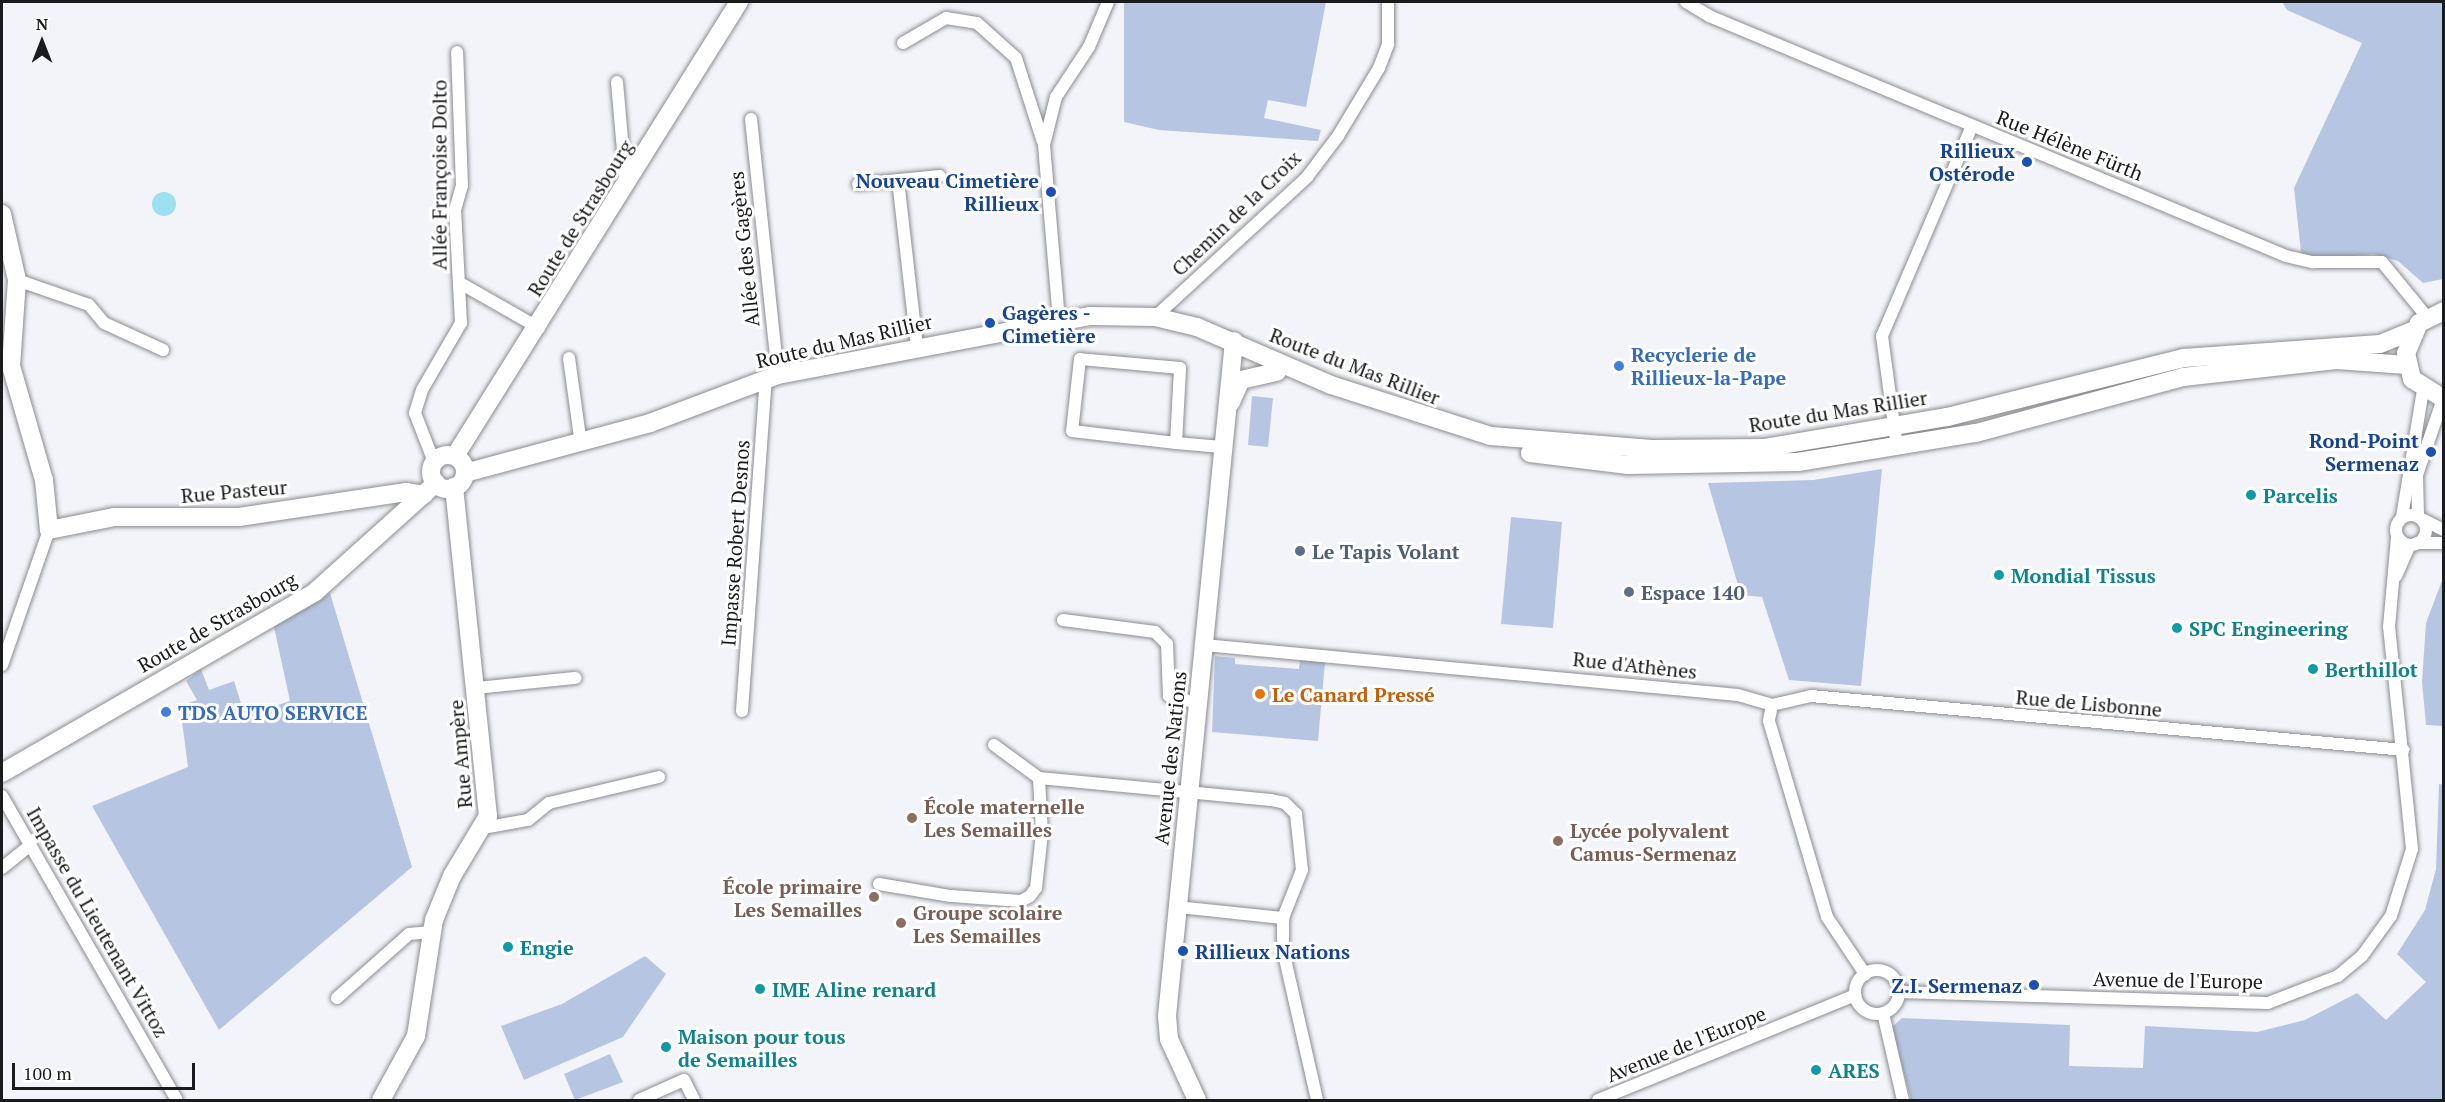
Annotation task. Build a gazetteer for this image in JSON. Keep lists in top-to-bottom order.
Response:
{
  "streets": {
    "main road": [
      "Route de Strasbourg",
      "Route du Mas Rillier",
      "Rue Pasteur",
      "Rue Ampère",
      "Avenue des Nations"
    ],
    "street": [
      "Rue Hélène Fürth",
      "Allée Françoise Dolto",
      "Chemin de la Croix",
      "Allée des Gagères",
      "Impasse Robert Desnos",
      "Rue d'Athènes",
      "Rue de Lisbonne",
      "Impasse du Lieutenant Vittoz",
      "Avenue de l'Europe"
    ]
  },
  "crossings": [
    ["Chemin de la Croix", "Route du Mas Rillier"],
    ["Route de Strasbourg", "Rue Pasteur"],
    ["Allée des Gagères", "Route du Mas Rillier"],
    ["Allée des Gagères", "Impasse Robert Desnos"],
    ["Route du Mas Rillier", "Rue Pasteur"],
    ["Route du Mas Rillier", "Impasse Robert Desnos"],
    ["Route du Mas Rillier", "Rue Ampère"],
    ["Route du Mas Rillier", "Avenue des Nations"],
    ["Rue Pasteur", "Rue Ampère"],
    ["Rue d'Athènes", "Rue de Lisbonne"],
    ["Rue d'Athènes", "Avenue des Nations"],
    ["Rue de Lisbonne", "Avenue de l'Europe"]
  ],
  "places": [
    "Rillieux Ostérode",
    "Nouveau Cimetière Rillieux",
    "Gagères - Cimetière",
    "Recyclerie de Rillieux-la-Pape",
    "Rond-Point Sermenaz",
    "Parcelis",
    "Le Tapis Volant",
    "Mondial Tissus",
    "Espace 140",
    "SPC Engineering",
    "Berthillot",
    "Le Canard Pressé",
    "TDS AUTO SERVICE",
    "École maternelle Les Semailles",
    "Lycée polyvalent Camus-Sermenaz",
    "École primaire Les Semailles",
    "Groupe scolaire Les Semailles",
    "Engie",
    "Rillieux Nations",
    "Z.I. Sermenaz",
    "IME Aline renard",
    "Maison pour tous de Semailles",
    "ARES"
  ],
  "scale_bar": "100 m",
  "north": "top"
}
